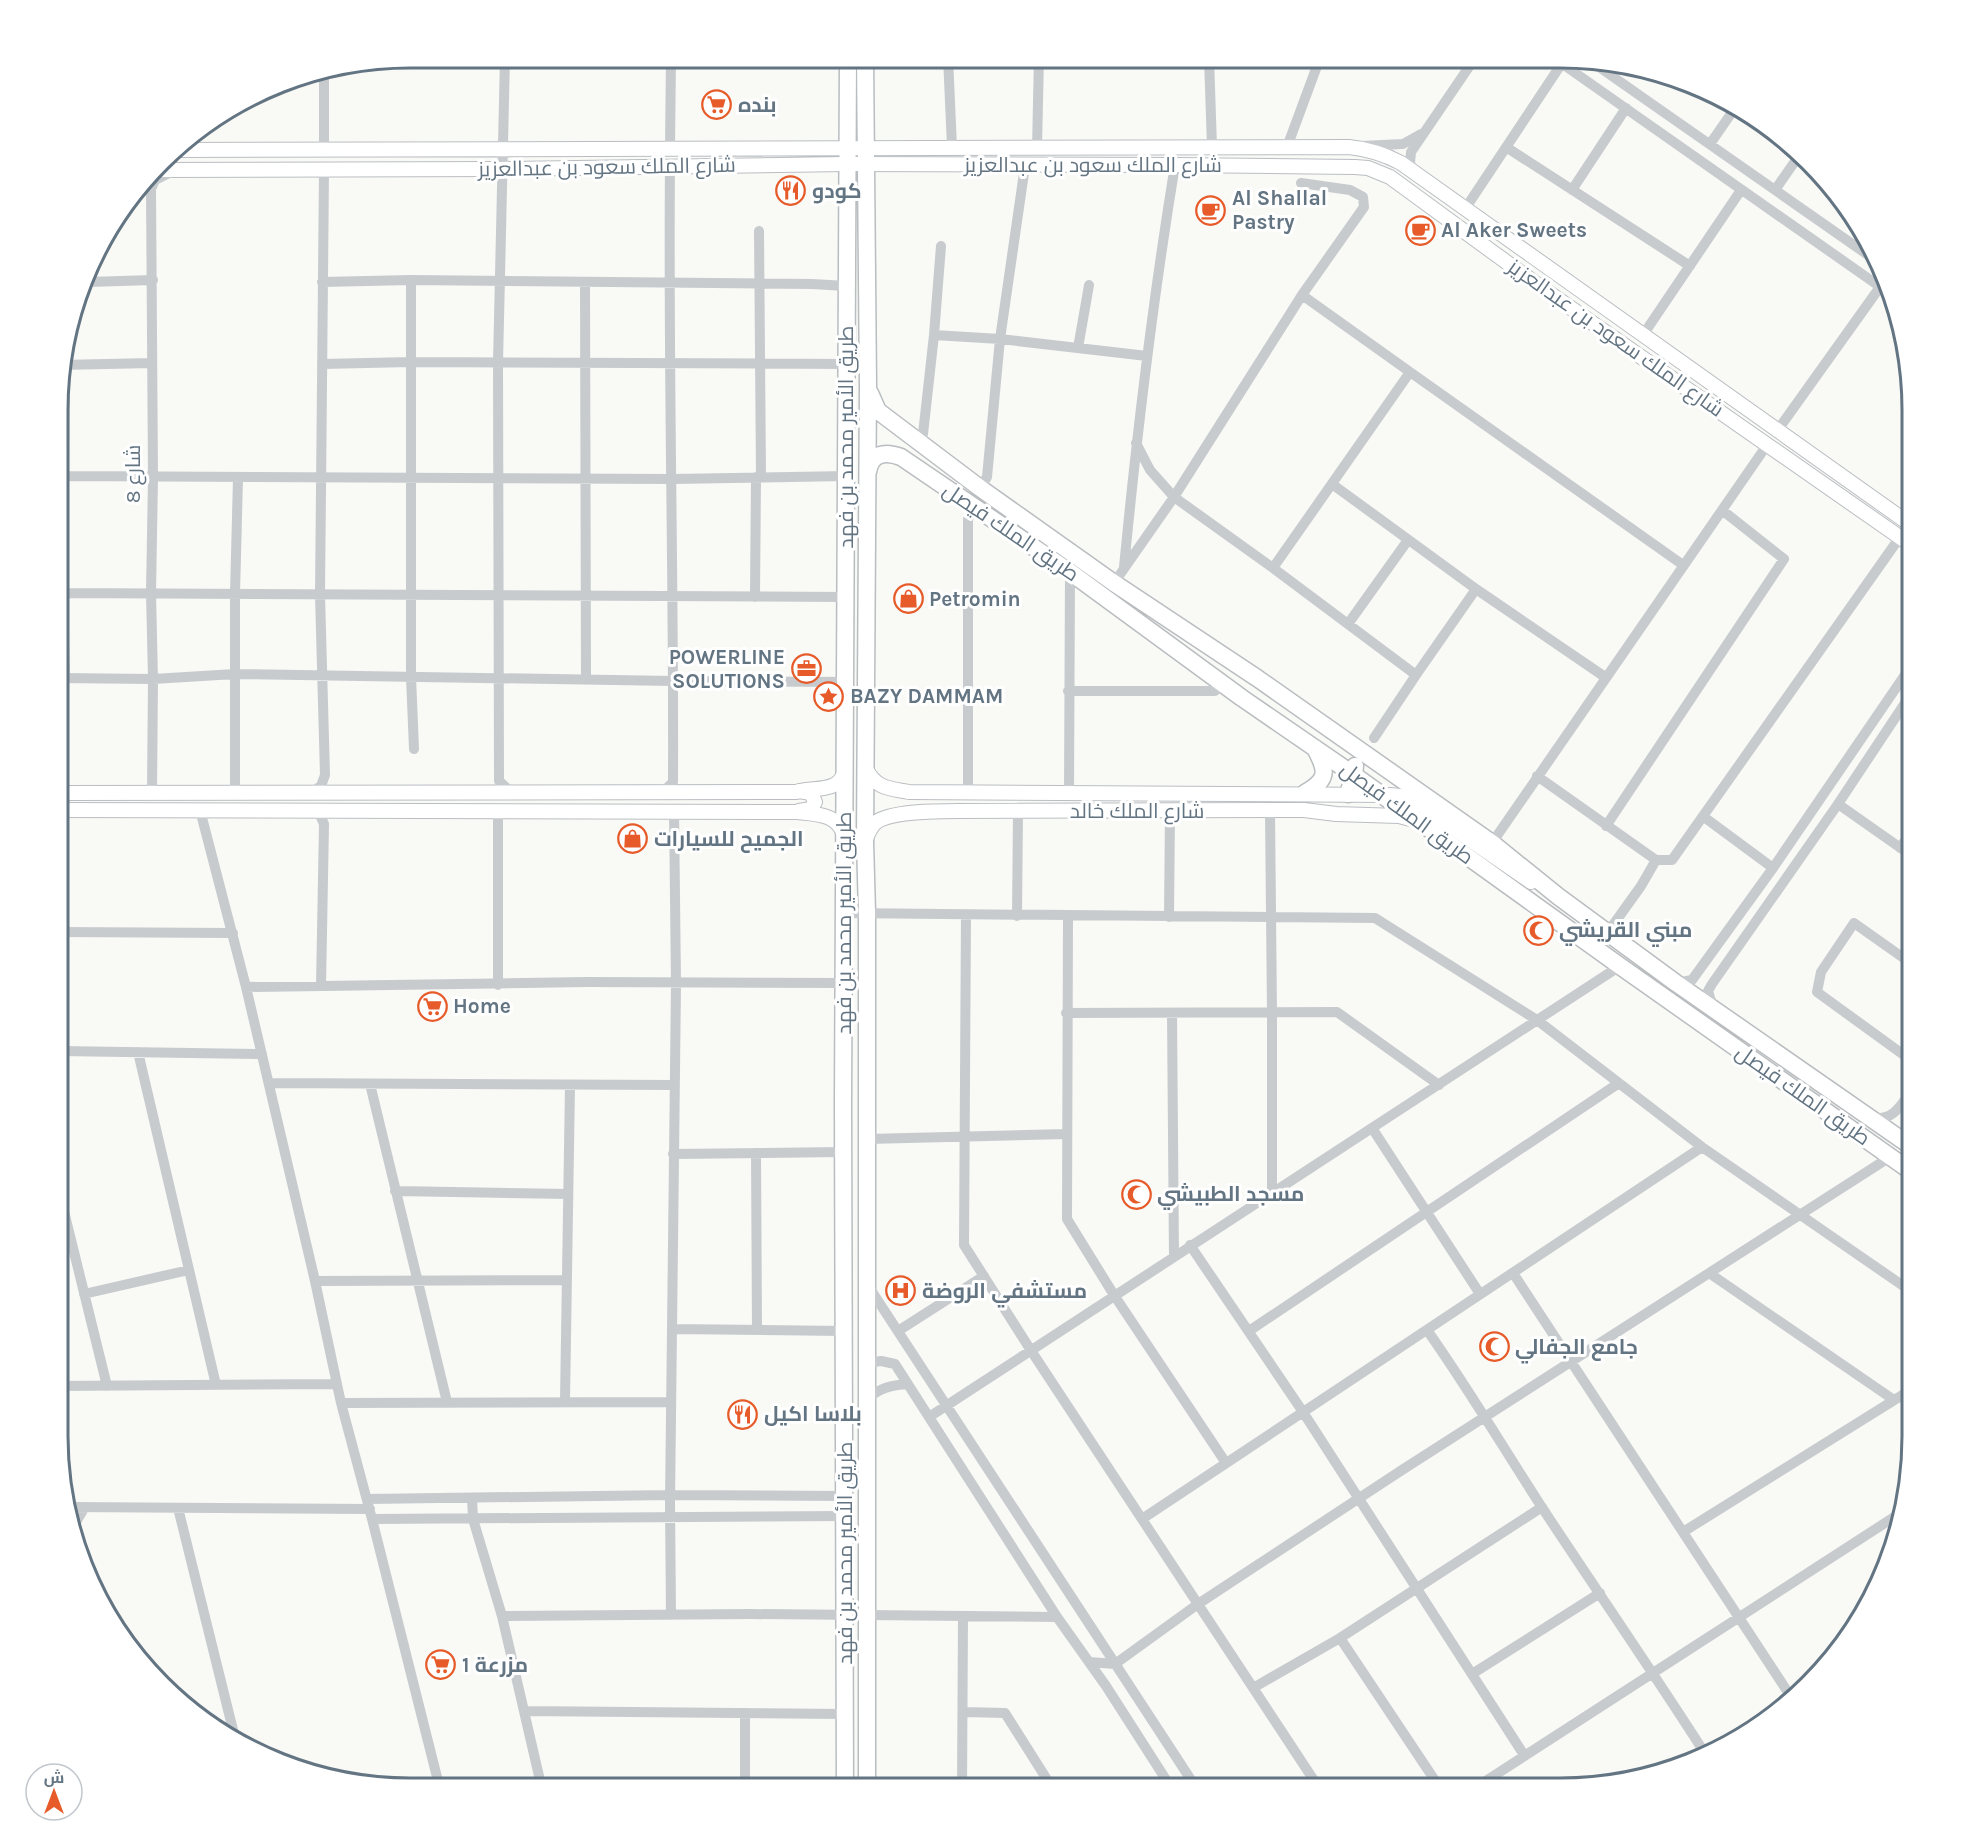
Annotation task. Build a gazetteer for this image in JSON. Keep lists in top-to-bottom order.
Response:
{
  "streets": {
    "highway": ["طريق الأمير محمد بن فهد", "طريق الملك فيصل"],
    "main road": ["شارع الملك سعود بن عبدالعزيز", "شارع الملك خالد"],
    "street": ["شارع 8"]
  },
  "crossings": [
    ["شارع الملك سعود بن عبدالعزيز", "طريق الأمير محمد بن فهد"],
    ["شارع الملك سعود بن عبدالعزيز", "شارع 8"],
    ["طريق الأمير محمد بن فهد", "طريق الملك فيصل"],
    ["طريق الأمير محمد بن فهد", "شارع الملك خالد"],
    ["طريق الملك فيصل", "شارع الملك خالد"]
  ],
  "places": {
    "supermarket": ["بنده", "Home", "مزرعة 1"],
    "restaurant": ["كودو", "بلاسا اكيل"],
    "cafe": ["Al Shallal Pastry", "Al Aker Sweets"],
    "shop": ["Petromin", "الجميح للسيارات"],
    "office": ["POWERLINE SOLUTIONS"],
    "place": ["BAZY DAMMAM"],
    "mosque": ["مبني القريشي", "مسجد الطبيشي", "جامع الجفالي"],
    "hospital": ["مستشفي الروضة"]
  },
  "north": "top"
}
